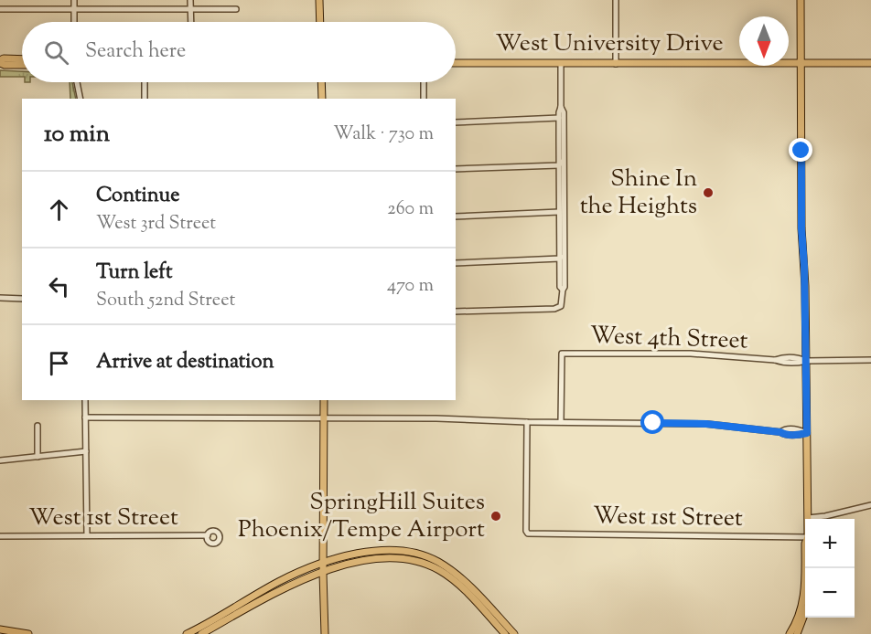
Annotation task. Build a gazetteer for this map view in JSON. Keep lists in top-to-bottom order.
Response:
{
  "streets": {
    "main road": ["West University Drive"],
    "street": ["West 4th Street", "West 1st Street"]
  },
  "places": ["Shine In the Heights", "SpringHill Suites Phoenix/Tempe Airport"],
  "north": "bottom",
  "page": {
    "search": "Search here",
    "heading": ["10 min", "Walk · 730 m"],
    "list": [
      ["Continue", "West 3rd Street", "260 m"],
      ["Turn left", "South 52nd Street", "470 m"],
      "Arrive at destination"
    ],
    "map_buttons": ["+", "−"]
  }
}
